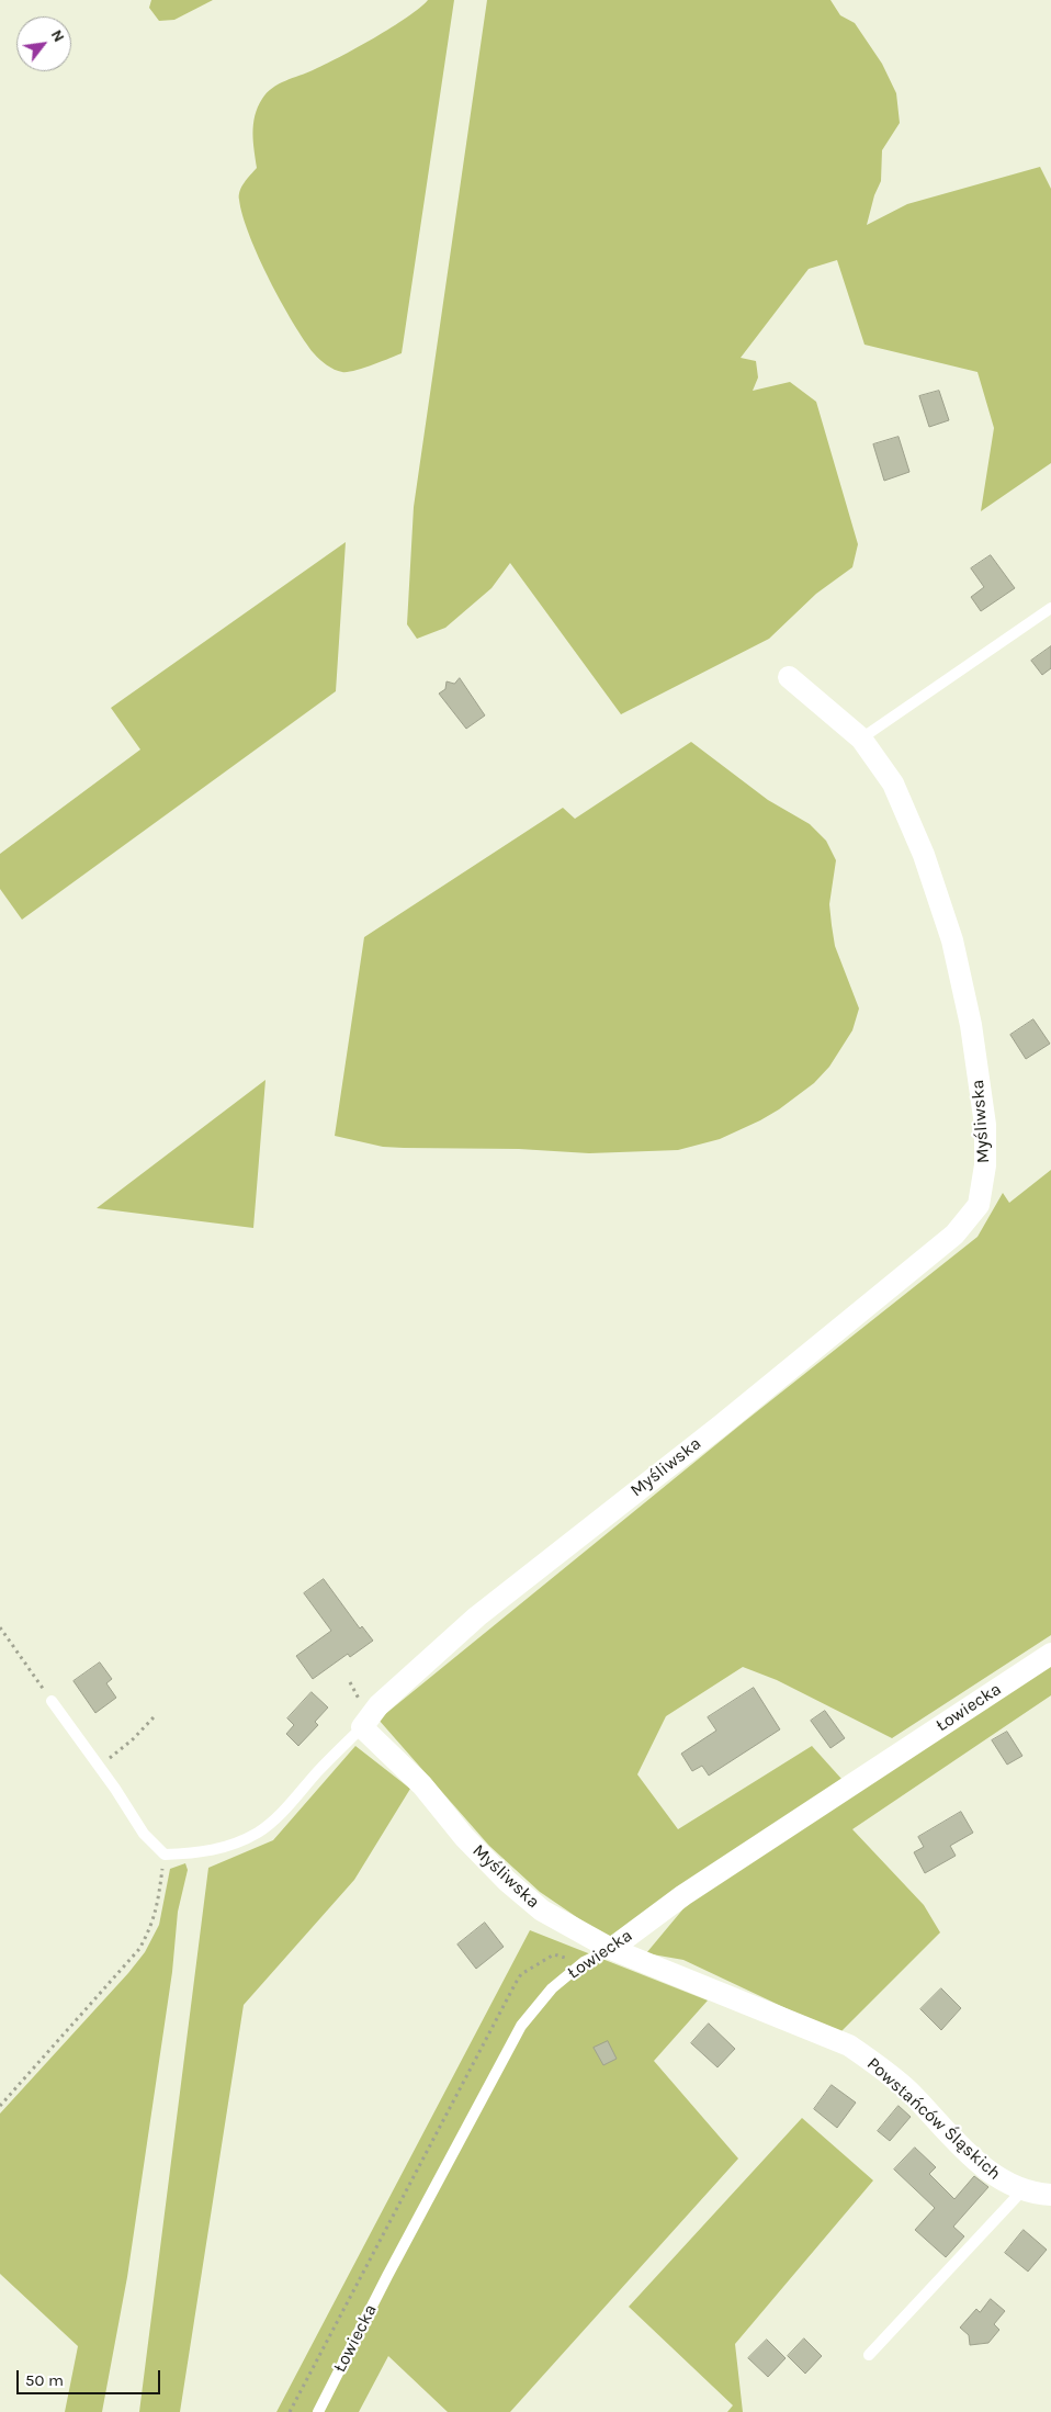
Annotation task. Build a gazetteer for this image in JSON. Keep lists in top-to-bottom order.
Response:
{
  "streets": {
    "street": ["Myśliwska", "Łowiecka", "Powstańców Śląskich"]
  },
  "crossings": [
    ["Myśliwska", "Łowiecka"],
    ["Myśliwska", "Powstańców Śląskich"]
  ],
  "scale_bar": "50 m",
  "north": "top right"
}
